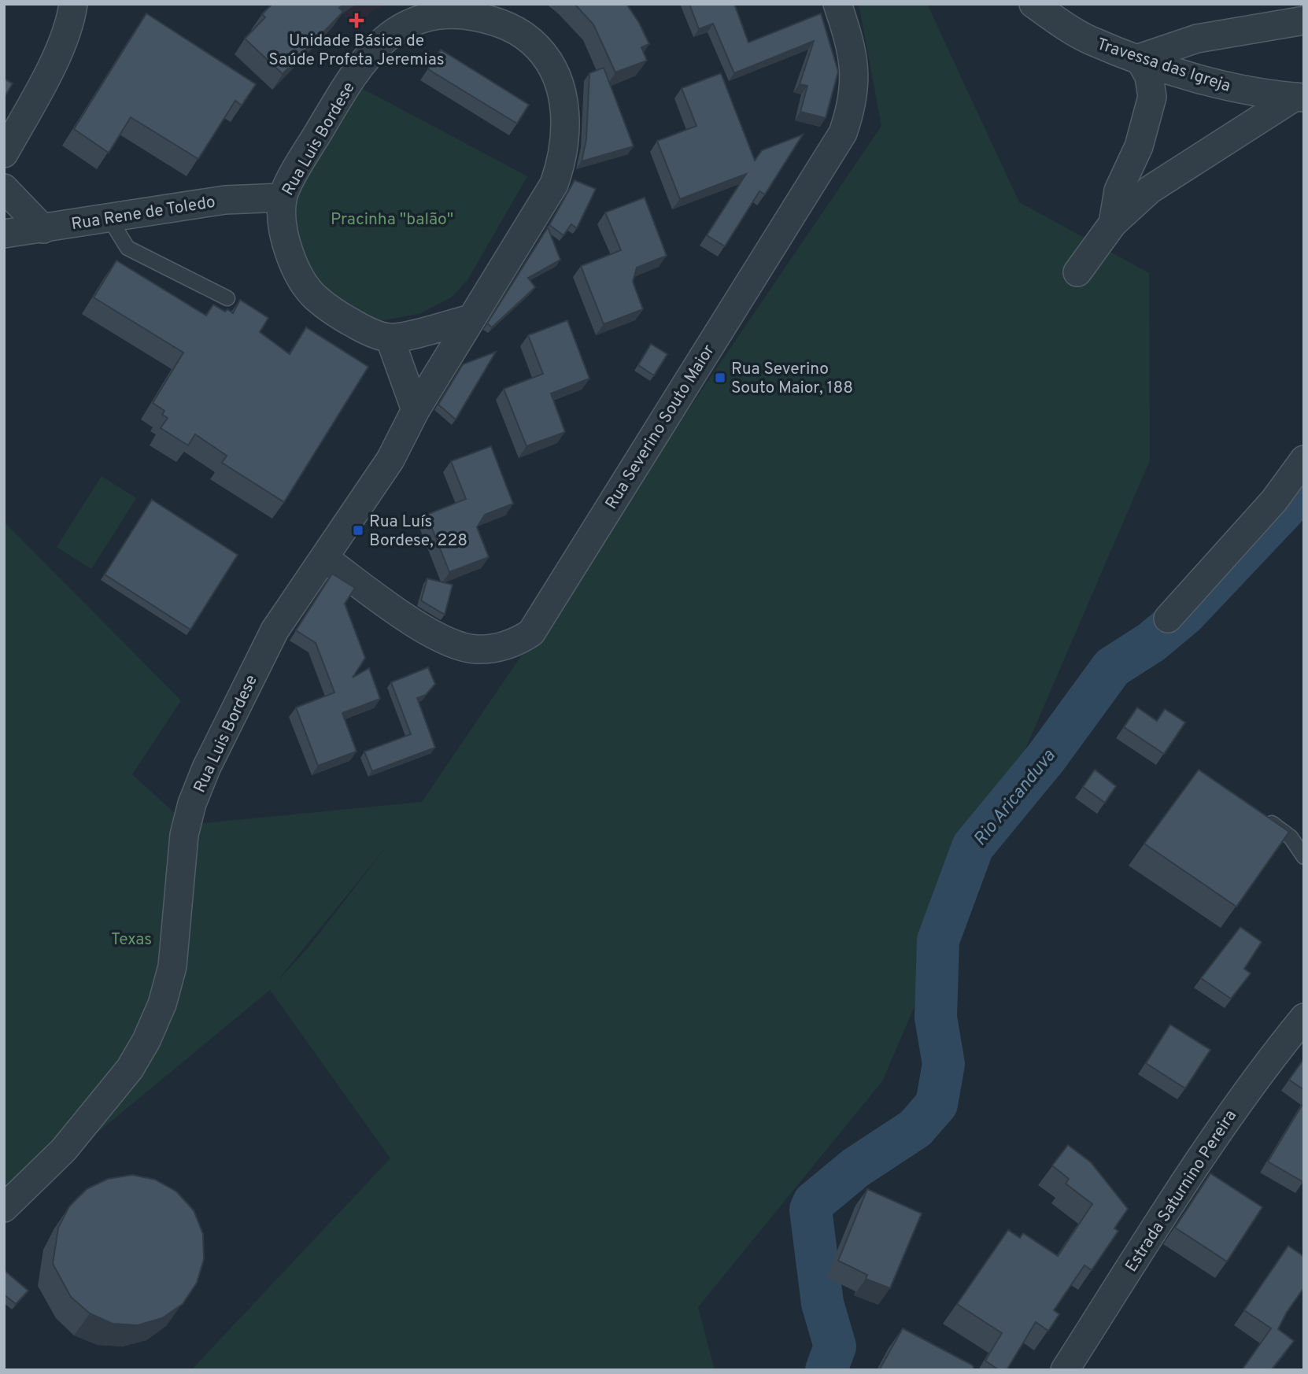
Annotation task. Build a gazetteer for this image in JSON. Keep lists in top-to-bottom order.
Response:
{
  "streets": {
    "street": [
      "Travessa das Igreja",
      "Rua Luis Bordese",
      "Rua Rene de Toledo",
      "Rua Severino Souto Maior",
      "Estrada Saturnino Pereira"
    ]
  },
  "crossings": [
    ["Rua Luis Bordese", "Rua Rene de Toledo"],
    ["Rua Luis Bordese", "Rua Severino Souto Maior"]
  ],
  "water": ["Rio Aricanduva"],
  "parks": ["Pracinha \"balão\"", "Texas"],
  "places": {
    "health": ["Unidade Básica de Saúde Profeta Jeremias"],
    "transit": ["Rua Severino Souto Maior, 188", "Rua Luís Bordese, 228"]
  }
}
